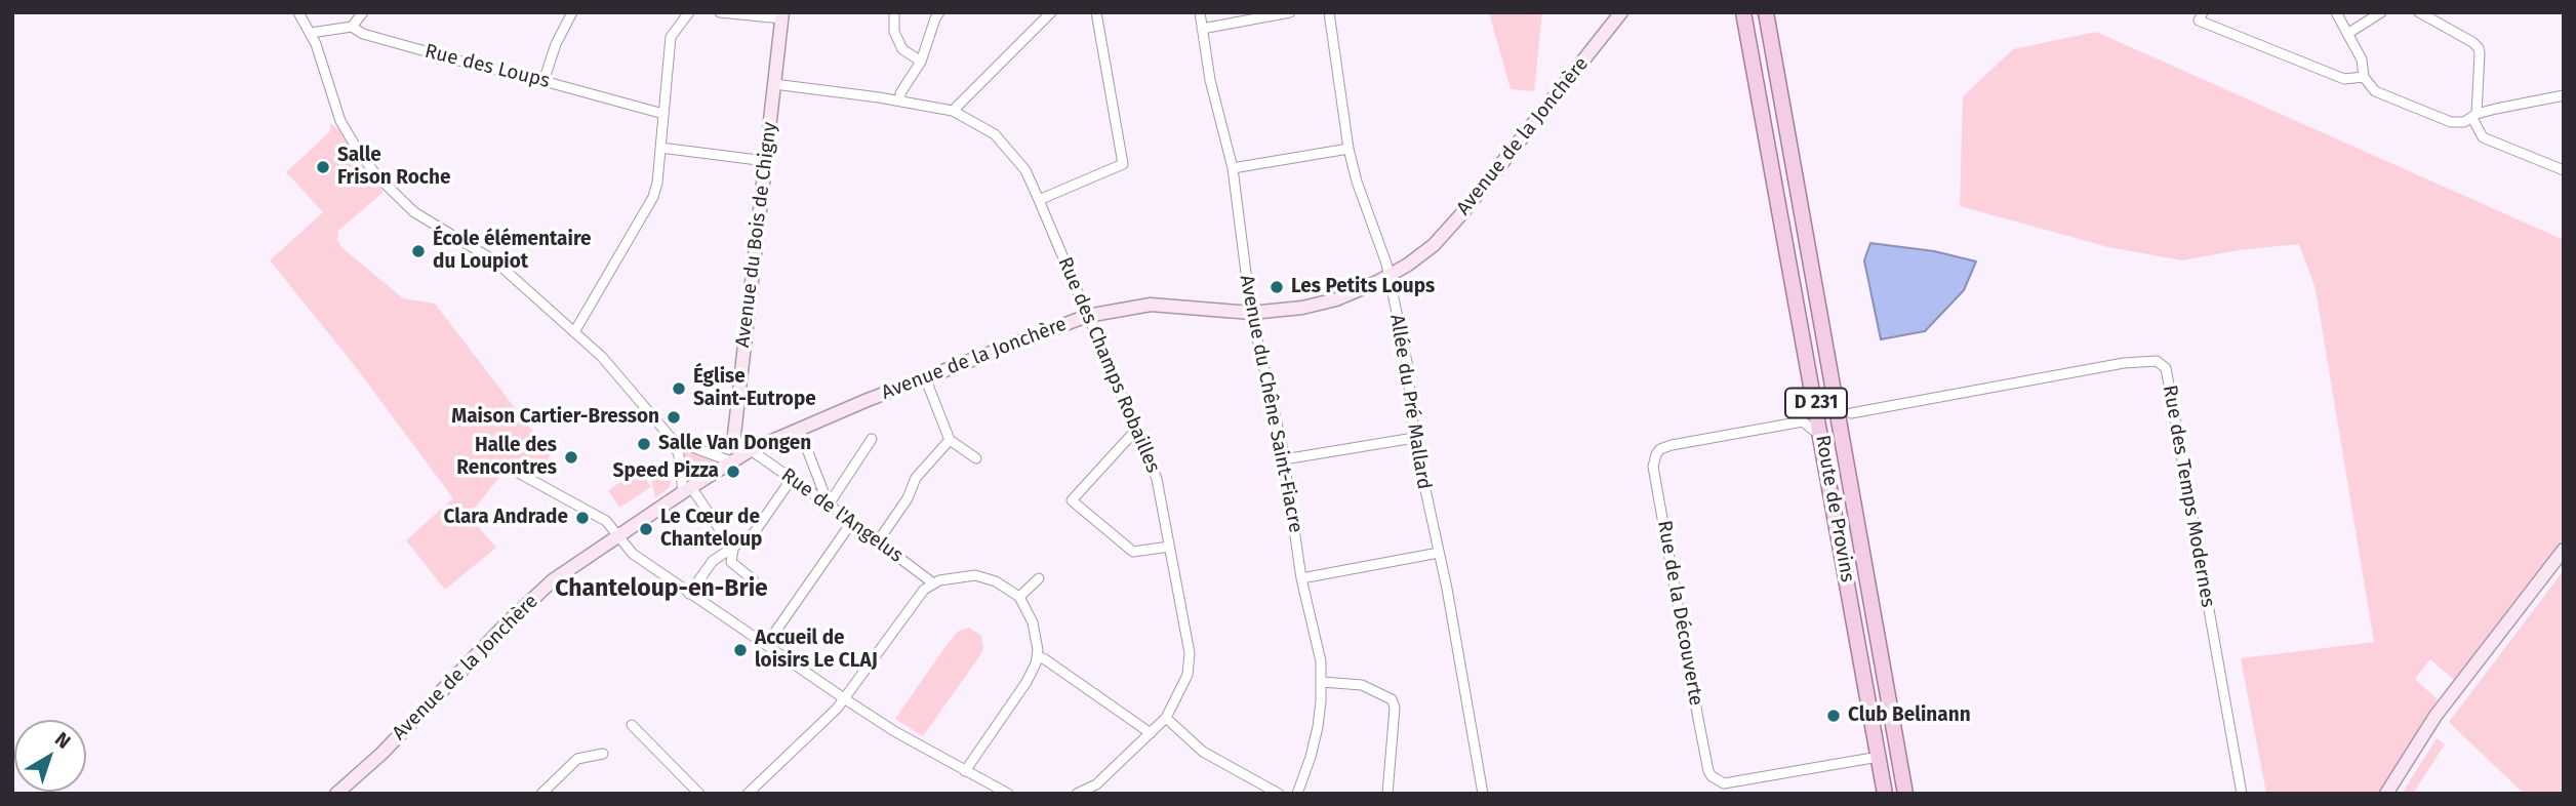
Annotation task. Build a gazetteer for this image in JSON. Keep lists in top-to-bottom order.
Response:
{
  "streets": {
    "main road": [
      "Avenue de la Jonchère",
      "Avenue du Bois de Chigny",
      "D 231",
      "Route de Provins"
    ],
    "street": [
      "Rue des Loups",
      "Rue des Champs Robailles",
      "Allée du Pré Mallard",
      "Avenue du Chêne Saint-Fiacre",
      "Rue des Temps Modernes",
      "Rue de l'Angelus",
      "Rue de la Découverte"
    ]
  },
  "crossings": [
    ["Avenue de la Jonchère", "Avenue du Bois de Chigny"],
    ["Avenue de la Jonchère", "Rue des Champs Robailles"],
    ["Avenue de la Jonchère", "Allée du Pré Mallard"],
    ["Avenue de la Jonchère", "Avenue du Chêne Saint-Fiacre"],
    ["Avenue de la Jonchère", "Rue de l'Angelus"],
    ["Avenue du Bois de Chigny", "Rue des Champs Robailles"],
    ["Avenue du Bois de Chigny", "Rue de l'Angelus"],
    ["Route de Provins", "Rue de la Découverte"]
  ],
  "districts": ["Chanteloup-en-Brie"],
  "places": [
    "Salle Frison Roche",
    "École élémentaire du Loupiot",
    "Les Petits Loups",
    "Église Saint-Eutrope",
    "Maison Cartier-Bresson",
    "Salle Van Dongen",
    "Halle des Rencontres",
    "Speed Pizza",
    "Clara Andrade",
    "Le Cœur de Chanteloup",
    "Accueil de loisirs Le CLAJ",
    "Club Belinann"
  ],
  "north": "top right"
}
